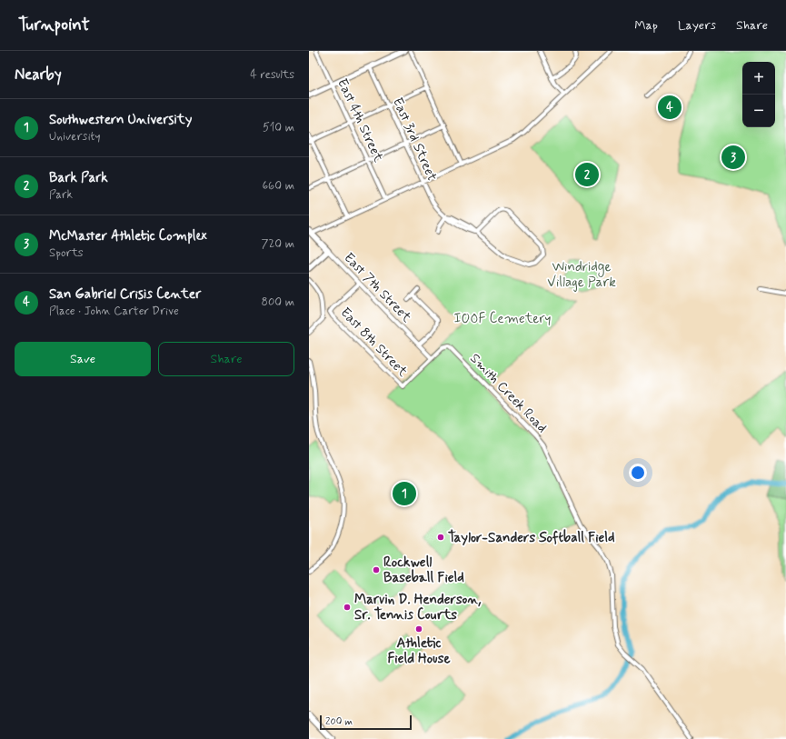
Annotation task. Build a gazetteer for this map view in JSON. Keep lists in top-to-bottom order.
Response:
{
  "streets": {
    "street": [
      "East 4th Street",
      "East 3rd Street",
      "East 7th Street",
      "East 8th Street",
      "Smith Creek Road"
    ]
  },
  "crossings": [
    ["East 7th Street", "East 8th Street"],
    ["East 7th Street", "Smith Creek Road"],
    ["East 8th Street", "Smith Creek Road"]
  ],
  "parks": ["Windridge Village Park", "IOOF Cemetery"],
  "places": [
    "Taylor-Sanders Softball Field",
    "Rockwell Baseball Field",
    "Marvin D. Henderson, Sr. Tennis Courts",
    "Athletic Field House"
  ],
  "scale_bar": "200 m",
  "page": {
    "header": "Turnpoint",
    "nav": ["Map", "Layers", "Share"],
    "heading": ["Nearby", "4 results"],
    "map_buttons": ["+", "−"],
    "pins": [
      "4",
      "3",
      "2",
      "1"
    ],
    "list": [
      {
        "mark": "1",
        "name": "Southwestern University",
        "note": "University",
        "value": "510 m"
      },
      {
        "mark": "2",
        "name": "Bark Park",
        "note": "Park",
        "value": "660 m"
      },
      {
        "mark": "3",
        "name": "McMaster Athletic Complex",
        "note": "Sports",
        "value": "720 m"
      },
      {
        "mark": "4",
        "name": "San Gabriel Crisis Center",
        "note": "Place · John Carter Drive",
        "value": "800 m"
      }
    ],
    "buttons": ["Save", "Share"],
    "scale": "200 m"
  }
}
